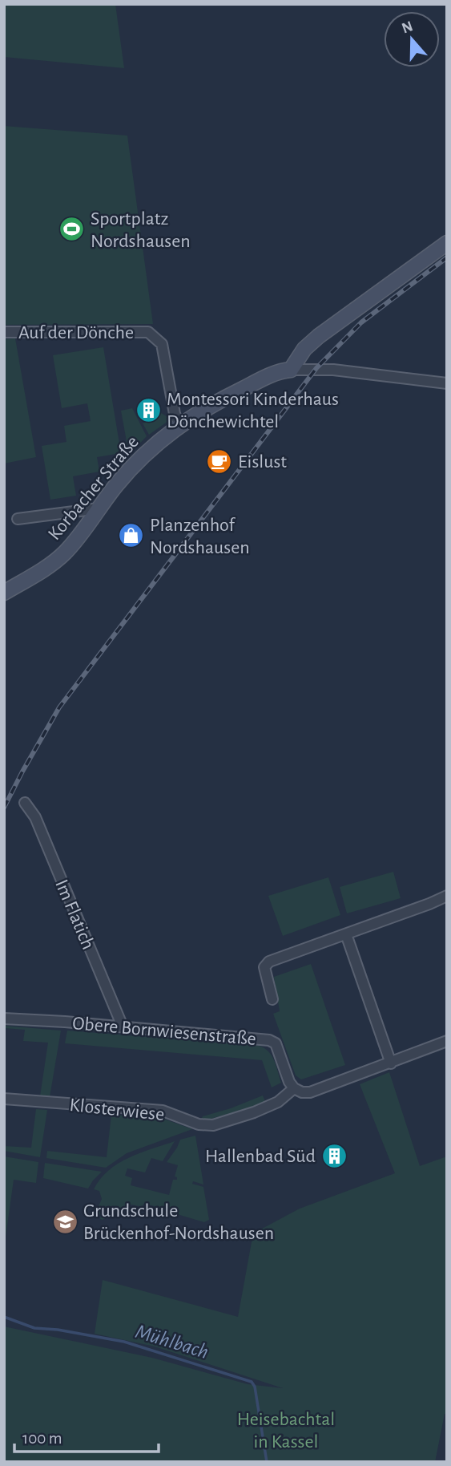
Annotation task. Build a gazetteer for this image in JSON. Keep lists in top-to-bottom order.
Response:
{
  "streets": {
    "street": [
      "Auf der Dönche",
      "Korbacher Straße",
      "Im Flatich",
      "Obere Bornwiesenstraße",
      "Klosterwiese"
    ]
  },
  "crossings": [
    ["Auf der Dönche", "Korbacher Straße"],
    ["Im Flatich", "Obere Bornwiesenstraße"],
    ["Obere Bornwiesenstraße", "Klosterwiese"]
  ],
  "water": ["Mühlbach"],
  "parks": ["Heisebachtal in Kassel"],
  "places": {
    "sports": ["Sportplatz Nordshausen"],
    "building": ["Montessori Kinderhaus Dönchewichtel", "Hallenbad Süd"],
    "cafe": ["Eislust"],
    "shop": ["Planzenhof Nordshausen"],
    "school or university": ["Grundschule Brückenhof-Nordshausen"]
  },
  "scale_bar": "100 m",
  "north": "top"
}
